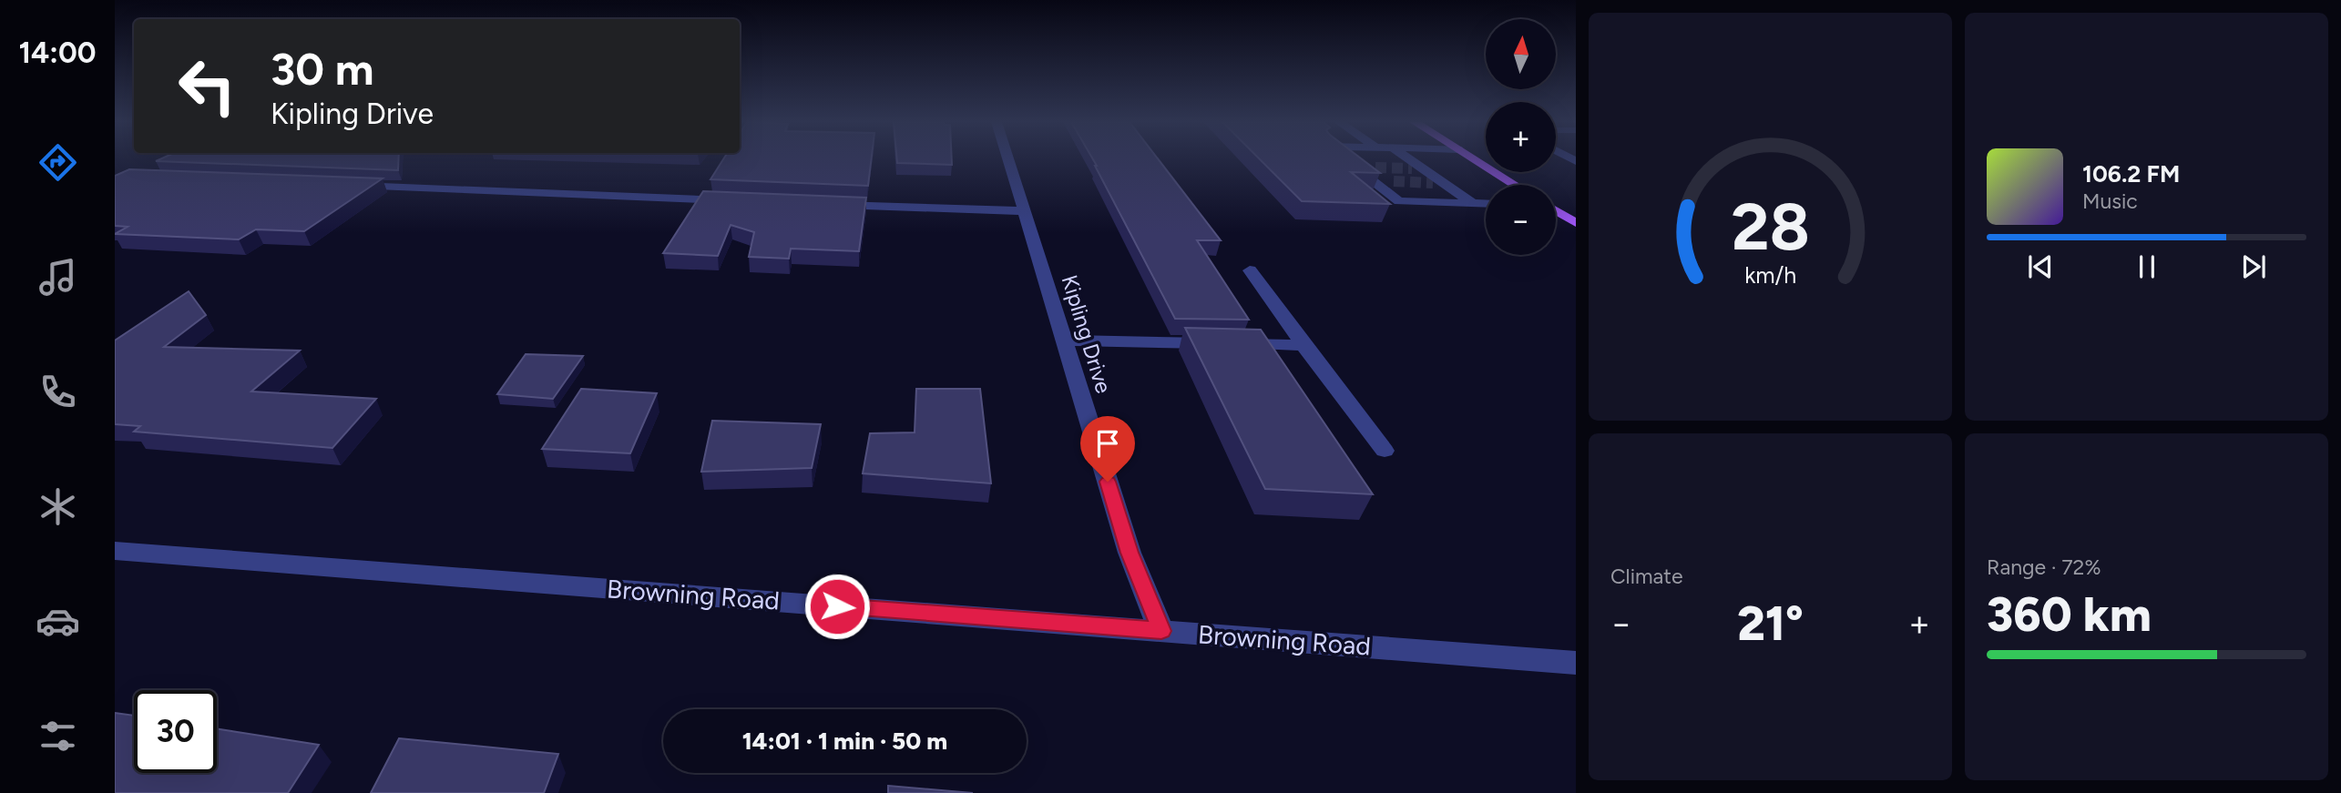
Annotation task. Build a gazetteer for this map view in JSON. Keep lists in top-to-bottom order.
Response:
{
  "streets": {
    "street": ["Kipling Drive", "Browning Road"]
  },
  "crossings": [
    ["Kipling Drive", "Browning Road"]
  ],
  "north": "top",
  "page": {
    "tabs": "14:00",
    "map_buttons": ["+", "−"],
    "turn": ["30 m", "Kipling Drive"],
    "song": ["106.2 FM", "Music"],
    "tile": [
      "Climate",
      ["Range · 72%", "360 km"]
    ],
    "heat": ["−", "21°", "+"],
    "limit": "30",
    "trip": "14:01 · 1 min · 50 m",
    "gauge": ["28", "km/h"]
  }
}
